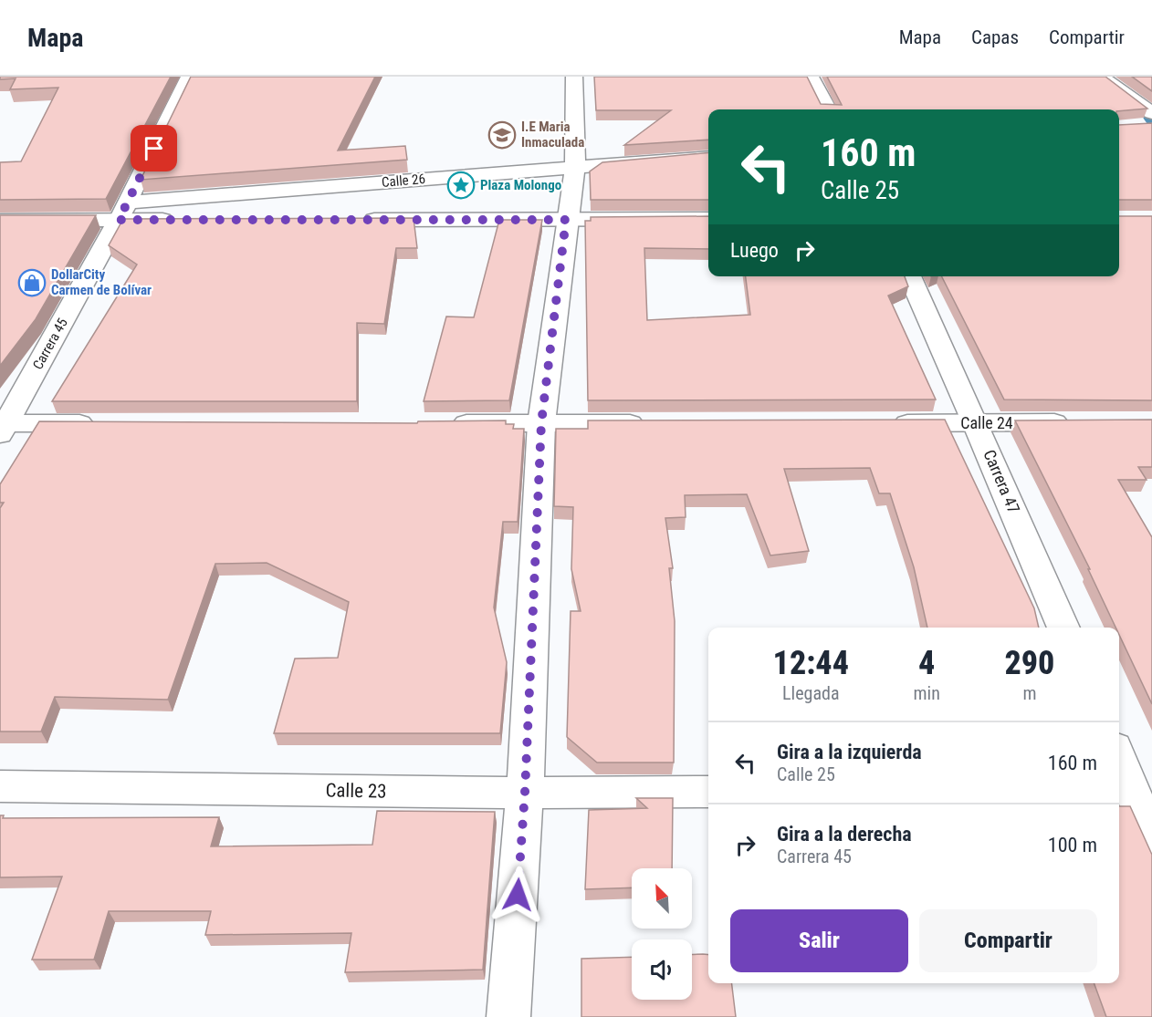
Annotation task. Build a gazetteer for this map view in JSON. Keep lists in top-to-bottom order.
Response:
{
  "streets": {
    "street": [
      "Calle 26",
      "Carrera 45",
      "Calle 24",
      "Carrera 47",
      "Calle 23"
    ]
  },
  "crossings": [
    ["Calle 26", "Carrera 45"],
    ["Calle 24", "Carrera 47"]
  ],
  "places": {
    "school or university": ["I.E Maria Inmaculada"],
    "place": ["Plaza Molongo"],
    "shop": ["DollarCity Carmen de Bolívar"]
  },
  "north": "top left",
  "page": {
    "header": "Mapa",
    "nav": ["Mapa", "Capas", "Compartir"],
    "turn": ["160 m", "Calle 25"],
    "then": "Luego",
    "eta": [
      "12:44",
      "Llegada",
      "4",
      "min",
      "290",
      "m"
    ],
    "list": [
      {
        "name": "Gira a la izquierda",
        "note": "Calle 25",
        "value": "160 m"
      },
      {
        "name": "Gira a la derecha",
        "note": "Carrera 45",
        "value": "100 m"
      }
    ],
    "buttons": ["Salir", "Compartir"]
  }
}
